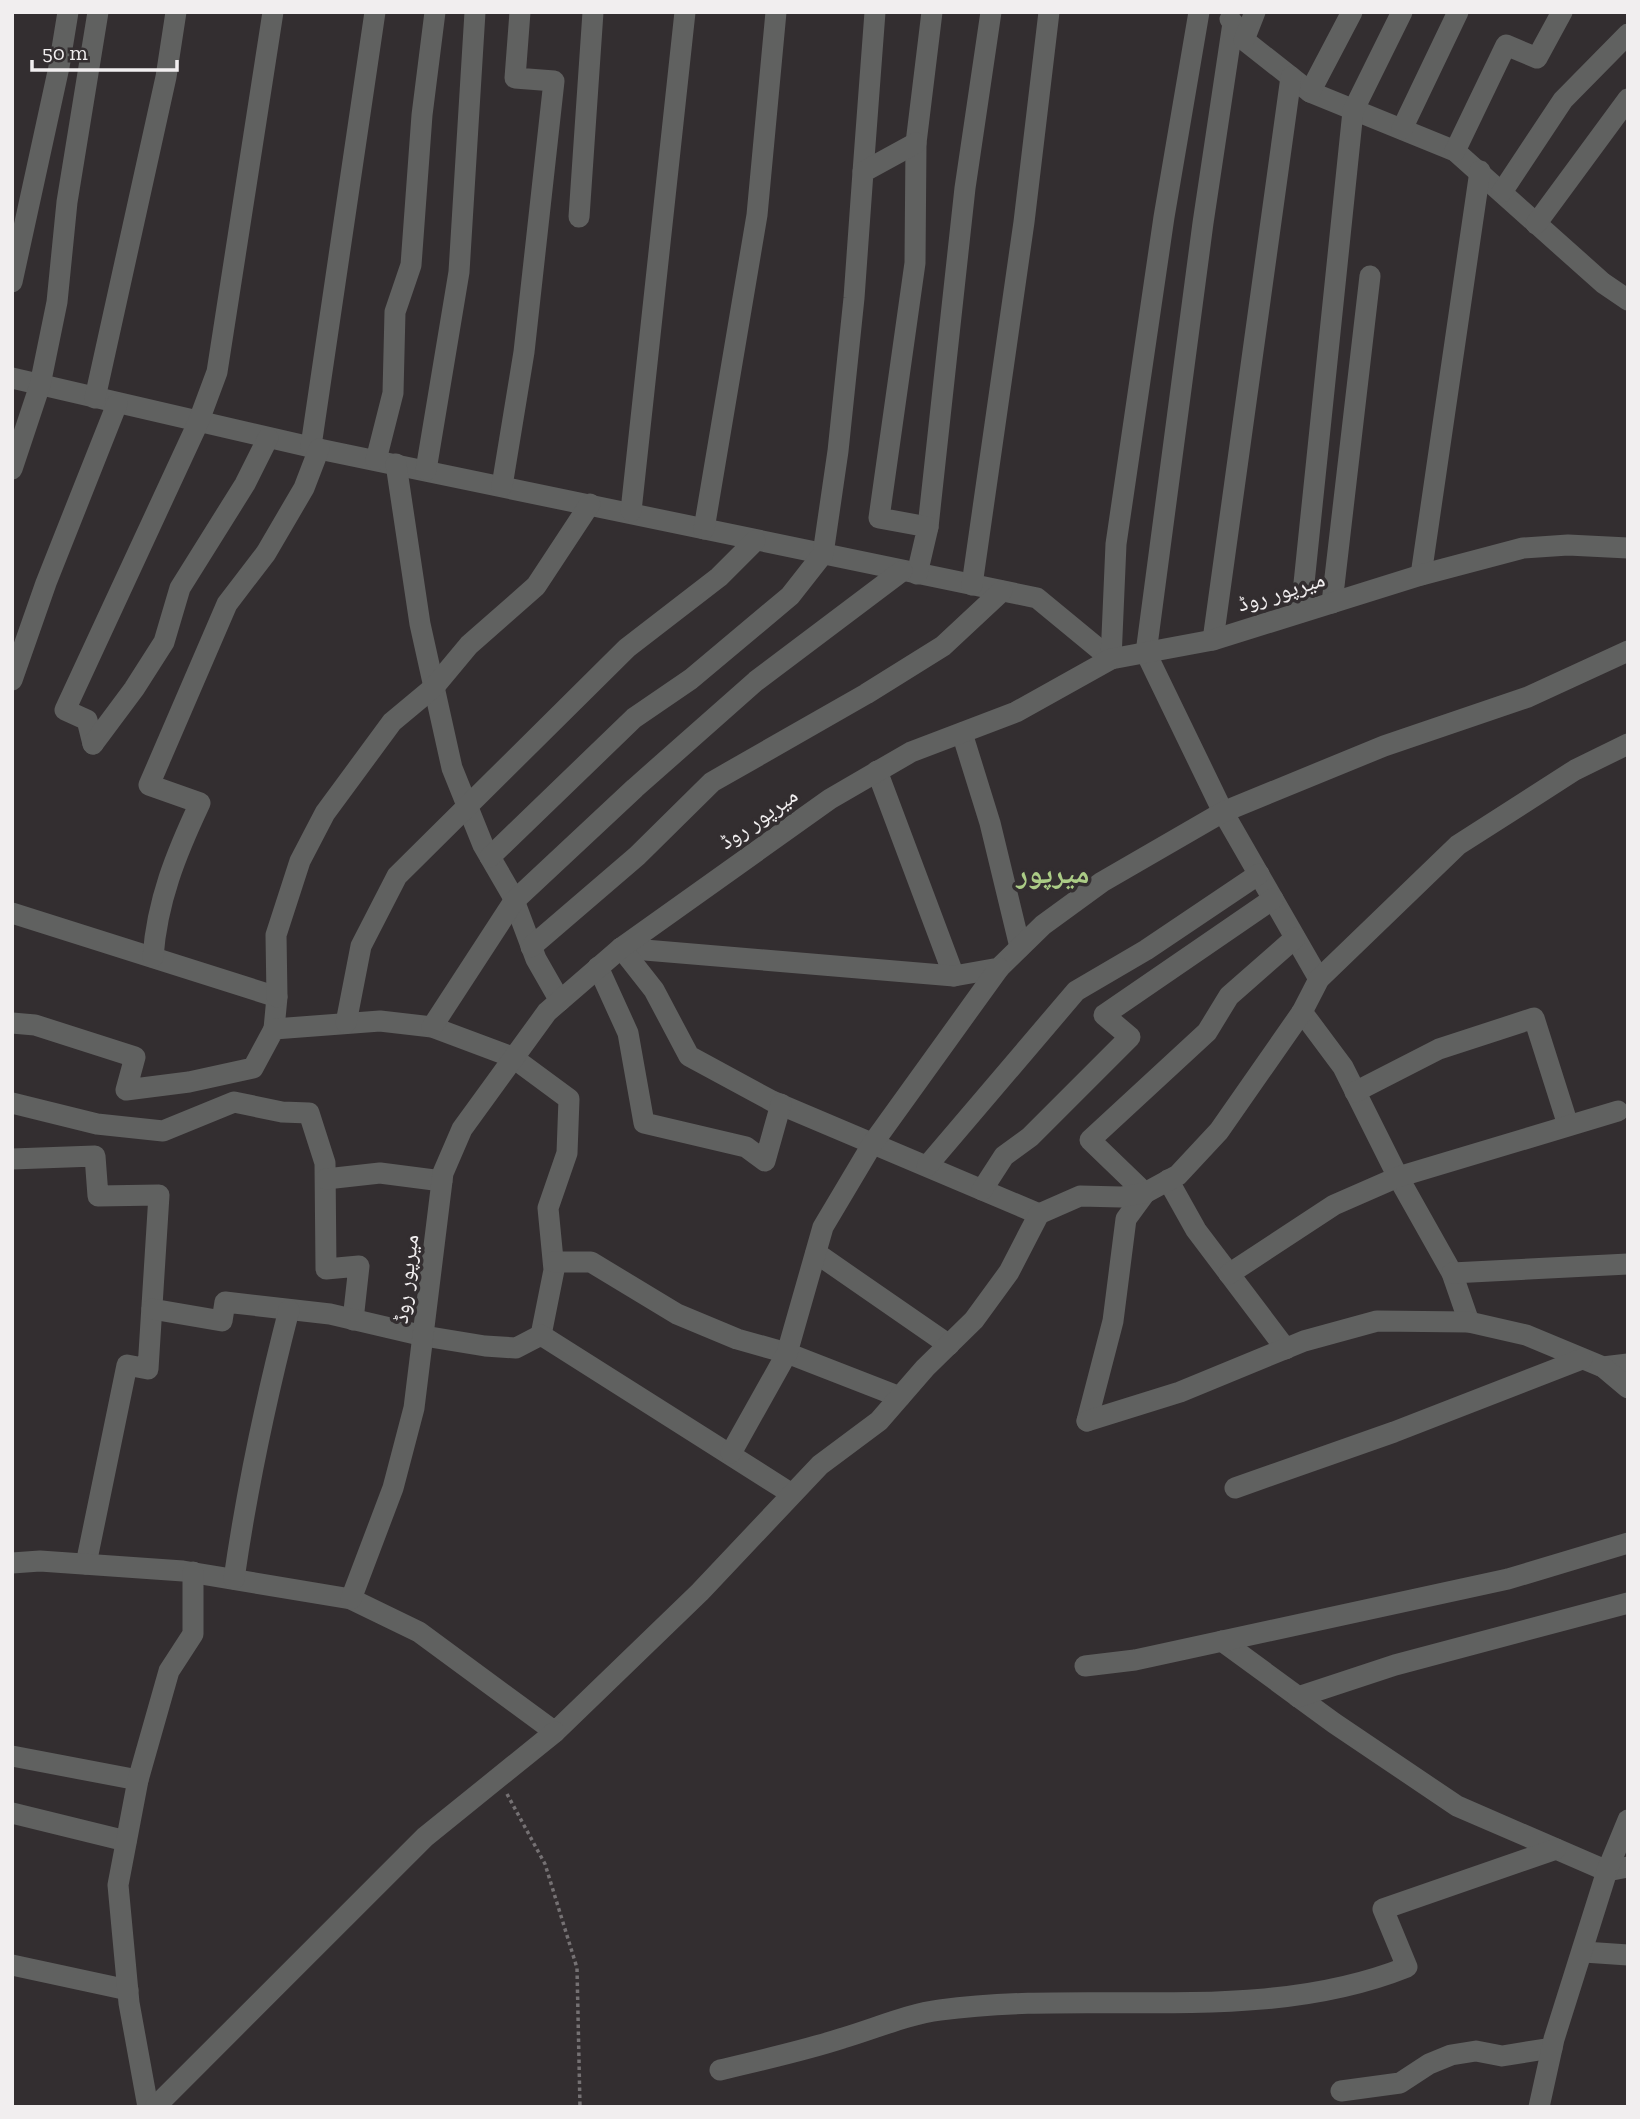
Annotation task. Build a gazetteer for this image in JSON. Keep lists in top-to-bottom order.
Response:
{
  "streets": {
    "street": ["میرپور روڈ"]
  },
  "districts": ["میرپور"],
  "scale_bar": "50 m"
}
